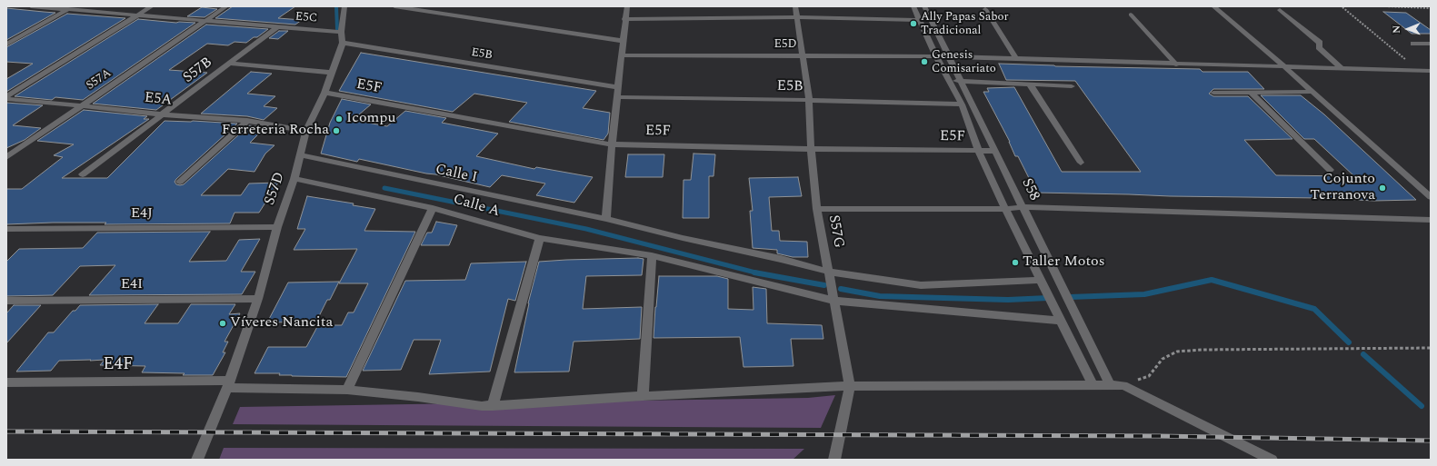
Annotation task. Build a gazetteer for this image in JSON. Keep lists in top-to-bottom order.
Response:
{
  "streets": {
    "street": [
      "E5C",
      "E5D",
      "E5B",
      "S57B",
      "S57A",
      "E5F",
      "E5A",
      "Calle I",
      "S57D",
      "S58",
      "Calle A",
      "E4J",
      "S57G",
      "E4I",
      "E4F"
    ]
  },
  "crossings": [
    ["E5C", "S57B"],
    ["E5C", "S57A"],
    ["E5C", "S57D"],
    ["E5D", "S58"],
    ["E5D", "S57G"],
    ["E5B", "S57D"],
    ["E5B", "S58"],
    ["E5B", "S57G"],
    ["S57B", "E5A"],
    ["S57A", "E5A"],
    ["E5F", "S57D"],
    ["E5F", "S58"],
    ["E5F", "S57G"],
    ["E5A", "S57D"],
    ["Calle I", "S57D"],
    ["Calle I", "S58"],
    ["Calle I", "S57G"],
    ["S57D", "Calle A"],
    ["S57D", "E4J"],
    ["S57D", "E4I"],
    ["S57D", "E4F"],
    ["S58", "Calle A"],
    ["S58", "E4F"],
    ["Calle A", "S57G"],
    ["S57G", "E4F"]
  ],
  "places": [
    "Ally Papas Sabor Tradicional",
    "Genesis Comisariato",
    "Icompu",
    "Ferreteria Rocha",
    "Cojunto Terranova",
    "Taller Motos",
    "Víveres Nancita"
  ],
  "north": "left"
}
